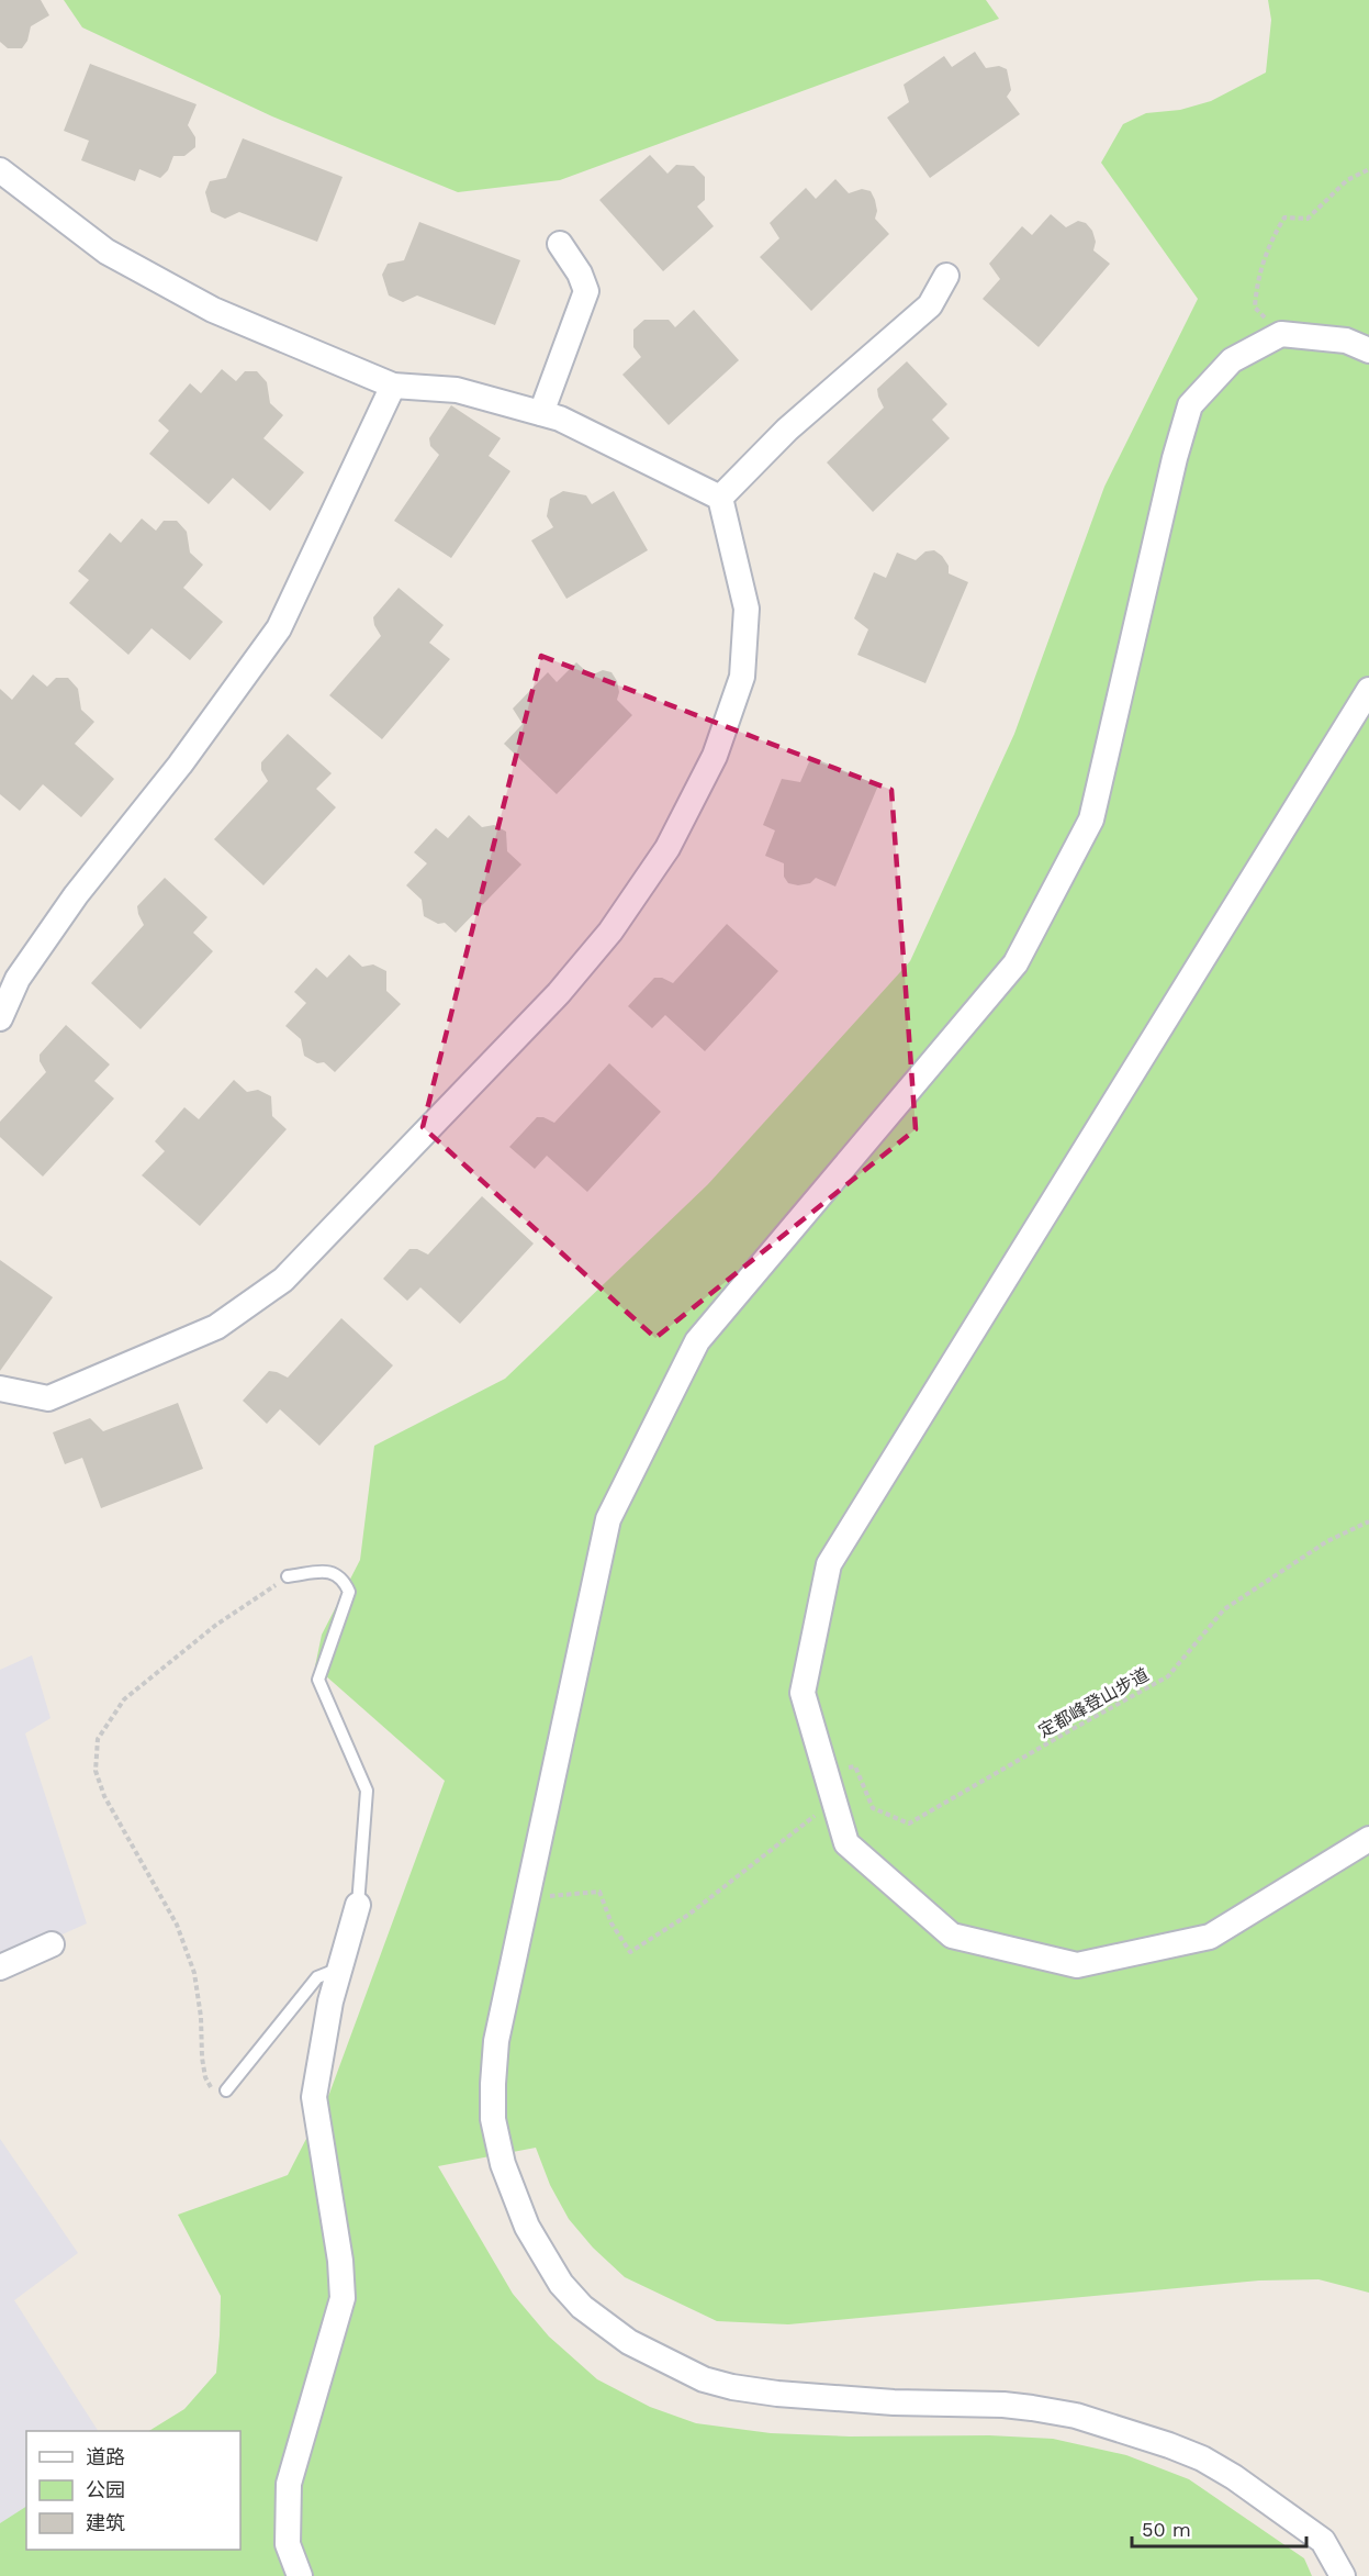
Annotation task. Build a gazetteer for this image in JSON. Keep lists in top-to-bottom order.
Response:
{
  "streets": {
    "path": ["定都峰登山步道"]
  },
  "legend": ["道路", "公园", "建筑"],
  "scale_bar": "50 m"
}
